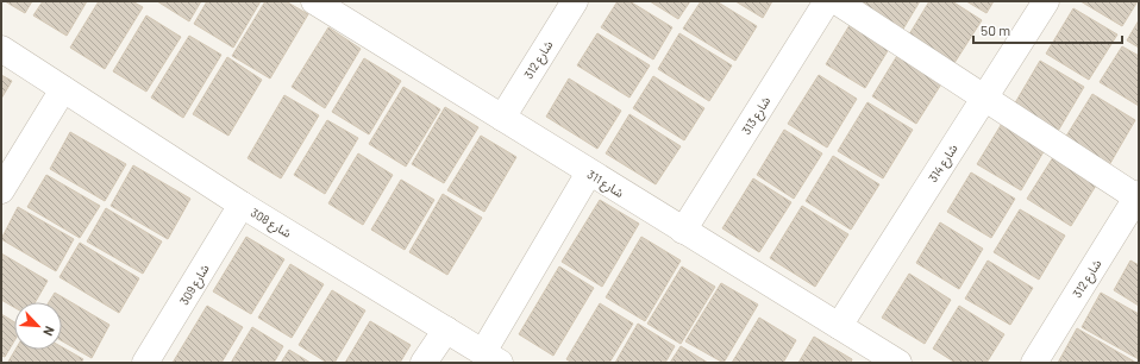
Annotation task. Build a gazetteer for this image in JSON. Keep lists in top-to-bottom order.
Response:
{
  "streets": {
    "street": [
      "شارع 312",
      "شارع 313",
      "شارع 314",
      "شارع 311",
      "شارع 308",
      "شارع 309"
    ]
  },
  "crossings": [
    ["شارع 312", "شارع 311"],
    ["شارع 313", "شارع 311"],
    ["شارع 314", "شارع 311"],
    ["شارع 311", "شارع 308"],
    ["شارع 308", "شارع 309"]
  ],
  "scale_bar": "50 m",
  "north": "bottom right"
}
